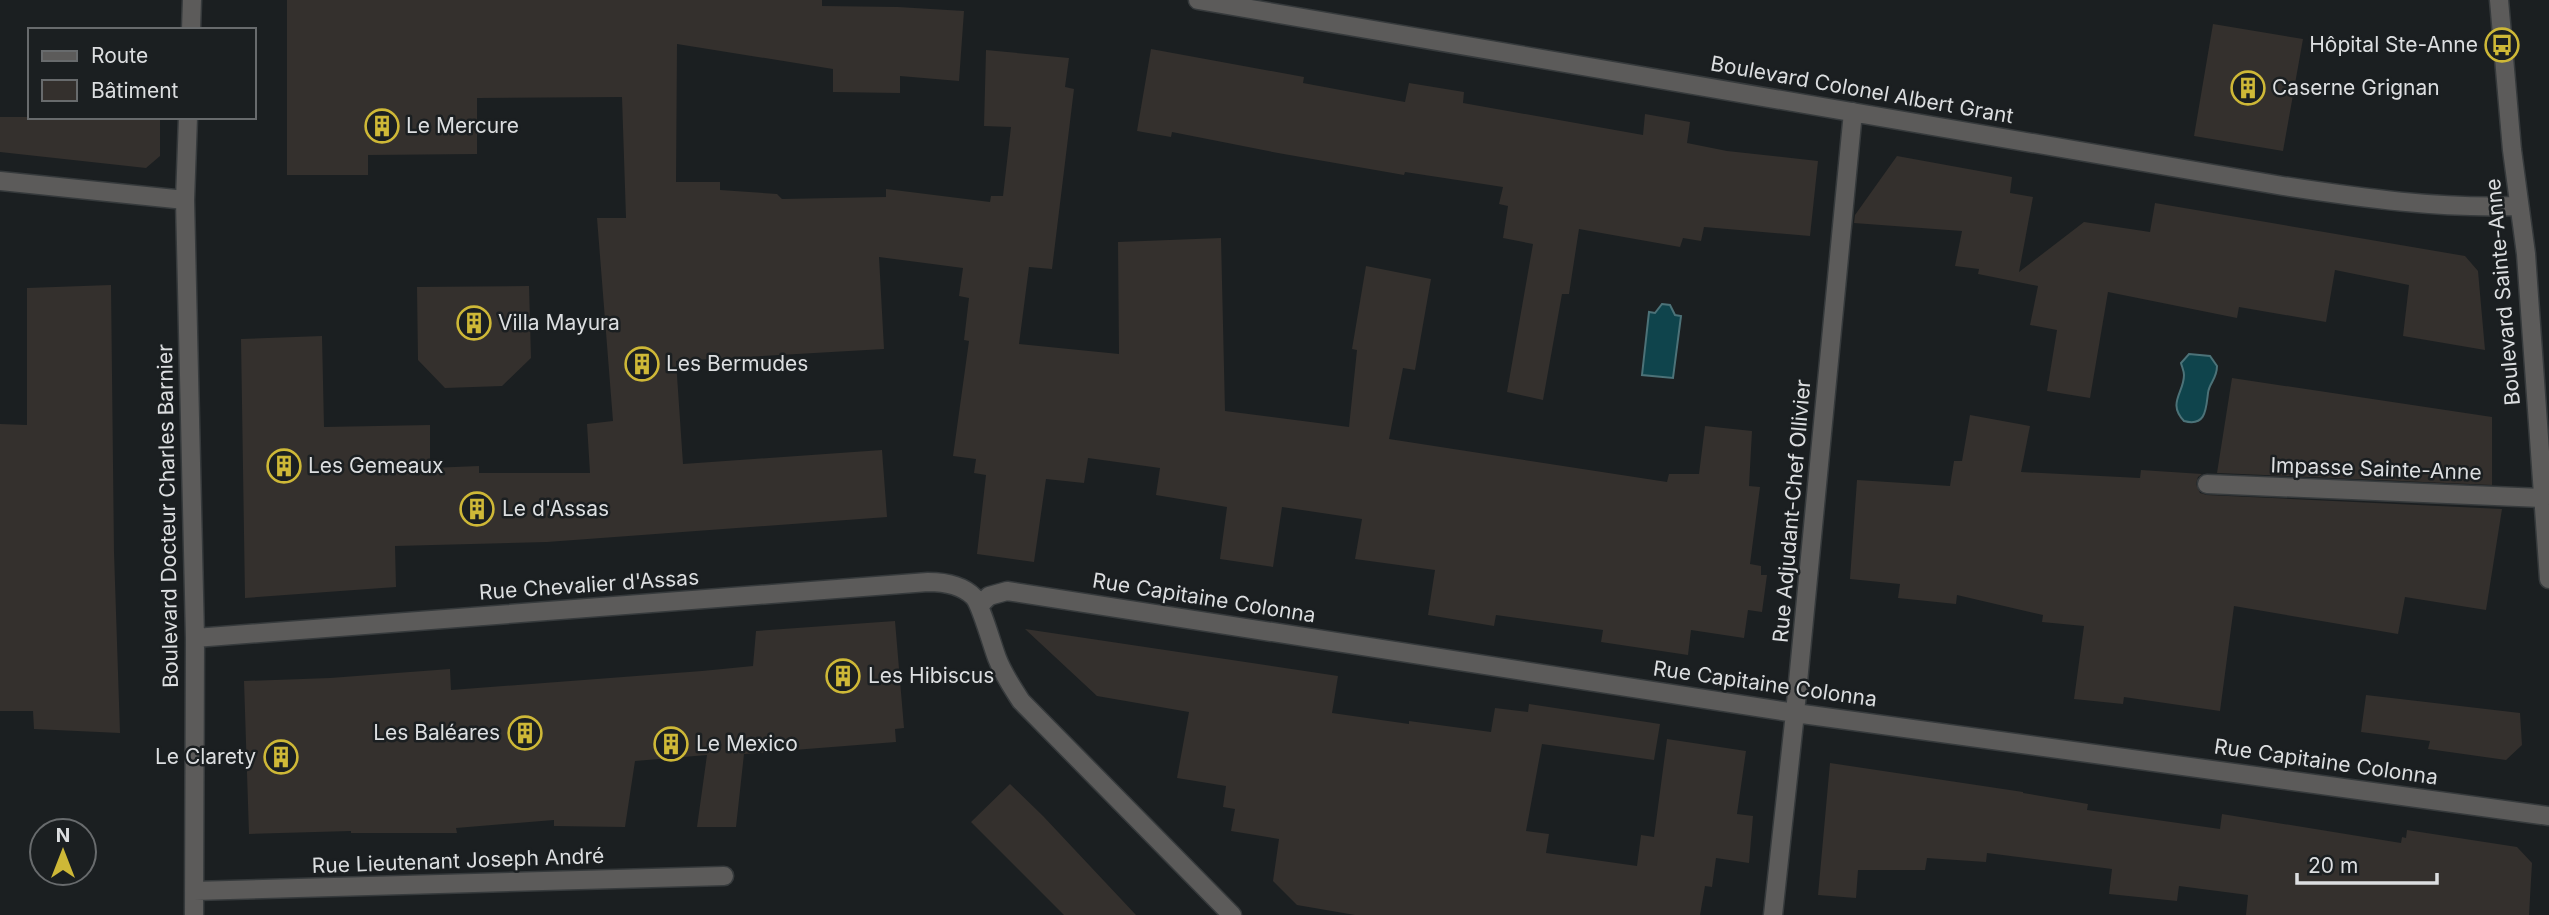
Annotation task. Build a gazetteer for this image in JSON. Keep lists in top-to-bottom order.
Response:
{
  "streets": {
    "street": [
      "Boulevard Colonel Albert Grant",
      "Boulevard Sainte-Anne",
      "Impasse Sainte-Anne",
      "Rue Adjudant-Chef Ollivier",
      "Boulevard Docteur Charles Barnier",
      "Rue Chevalier d'Assas",
      "Rue Capitaine Colonna",
      "Rue Lieutenant Joseph André"
    ]
  },
  "crossings": [
    ["Boulevard Colonel Albert Grant", "Boulevard Sainte-Anne"],
    ["Boulevard Colonel Albert Grant", "Rue Adjudant-Chef Ollivier"],
    ["Boulevard Sainte-Anne", "Impasse Sainte-Anne"],
    ["Rue Adjudant-Chef Ollivier", "Rue Capitaine Colonna"],
    ["Boulevard Docteur Charles Barnier", "Rue Chevalier d'Assas"],
    ["Boulevard Docteur Charles Barnier", "Rue Lieutenant Joseph André"],
    ["Rue Chevalier d'Assas", "Rue Capitaine Colonna"]
  ],
  "places": {
    "bus stop": ["Hôpital Ste-Anne"],
    "building": [
      "Caserne Grignan",
      "Le Mercure",
      "Villa Mayura",
      "Les Bermudes",
      "Les Gemeaux",
      "Le d'Assas",
      "Les Hibiscus",
      "Les Baléares",
      "Le Mexico",
      "Le Clarety"
    ]
  },
  "legend": ["Route", "Bâtiment"],
  "scale_bar": "20 m",
  "north": "top"
}
